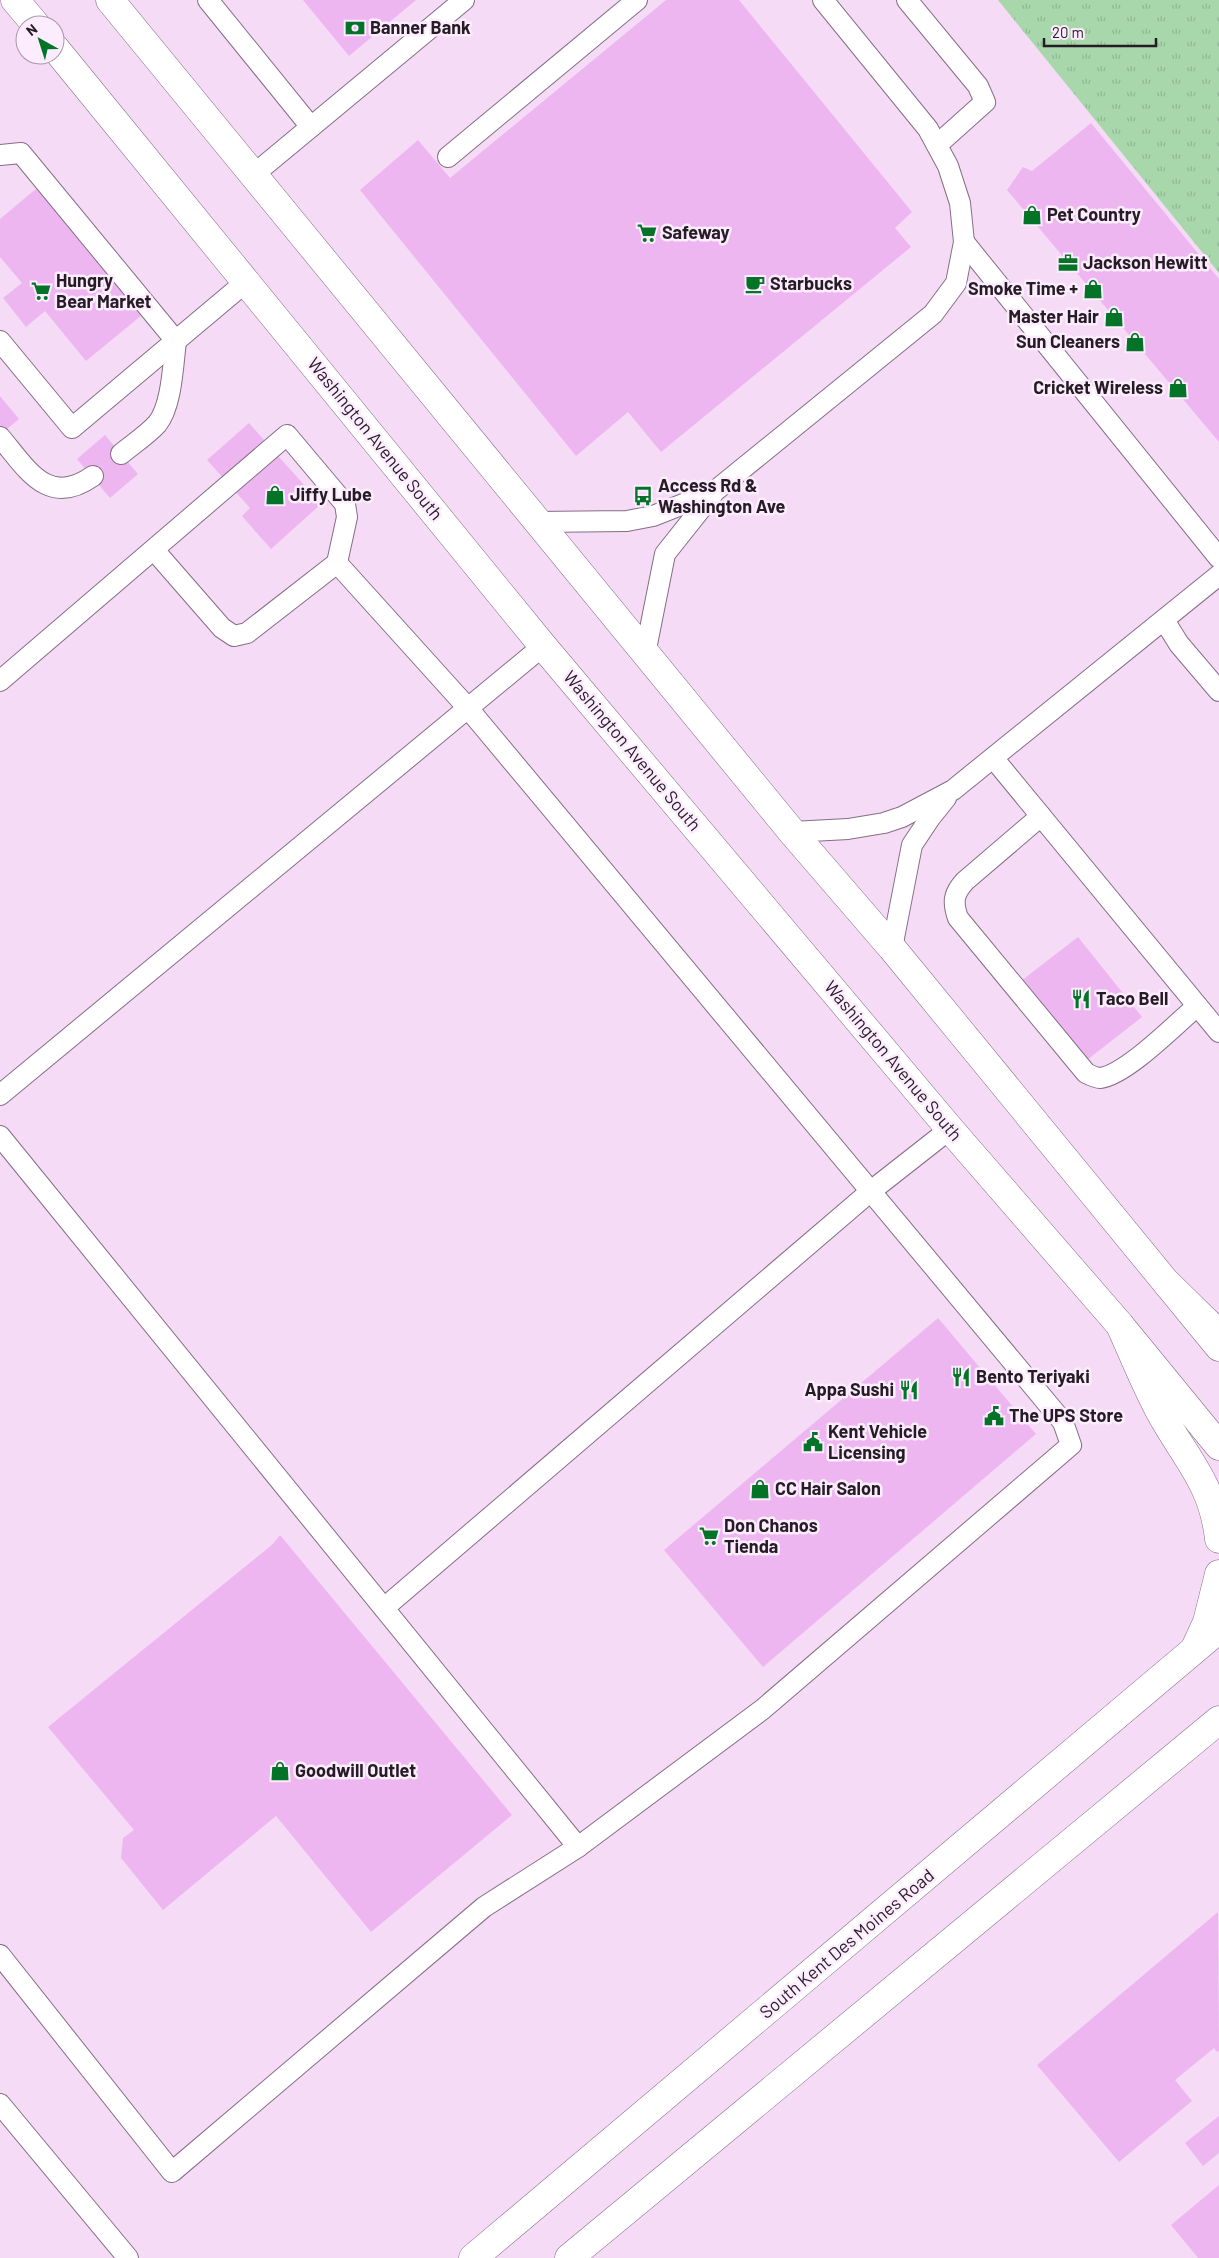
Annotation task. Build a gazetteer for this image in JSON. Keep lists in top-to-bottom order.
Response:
{
  "streets": {
    "main road": ["Washington Avenue South", "South Kent Des Moines Road"]
  },
  "places": {
    "bank": ["Banner Bank"],
    "shop": [
      "Pet Country",
      "Smoke Time +",
      "Master Hair",
      "Sun Cleaners",
      "Cricket Wireless",
      "Jiffy Lube",
      "CC Hair Salon",
      "Goodwill Outlet"
    ],
    "supermarket": ["Safeway", "Hungry Bear Market", "Don Chanos Tienda"],
    "office": ["Jackson Hewitt"],
    "cafe": ["Starbucks"],
    "bus stop": ["Access Rd & Washington Ave"],
    "restaurant": ["Taco Bell", "Bento Teriyaki", "Appa Sushi"],
    "public building": ["The UPS Store", "Kent Vehicle Licensing"]
  },
  "scale_bar": "20 m",
  "north": "top left"
}
